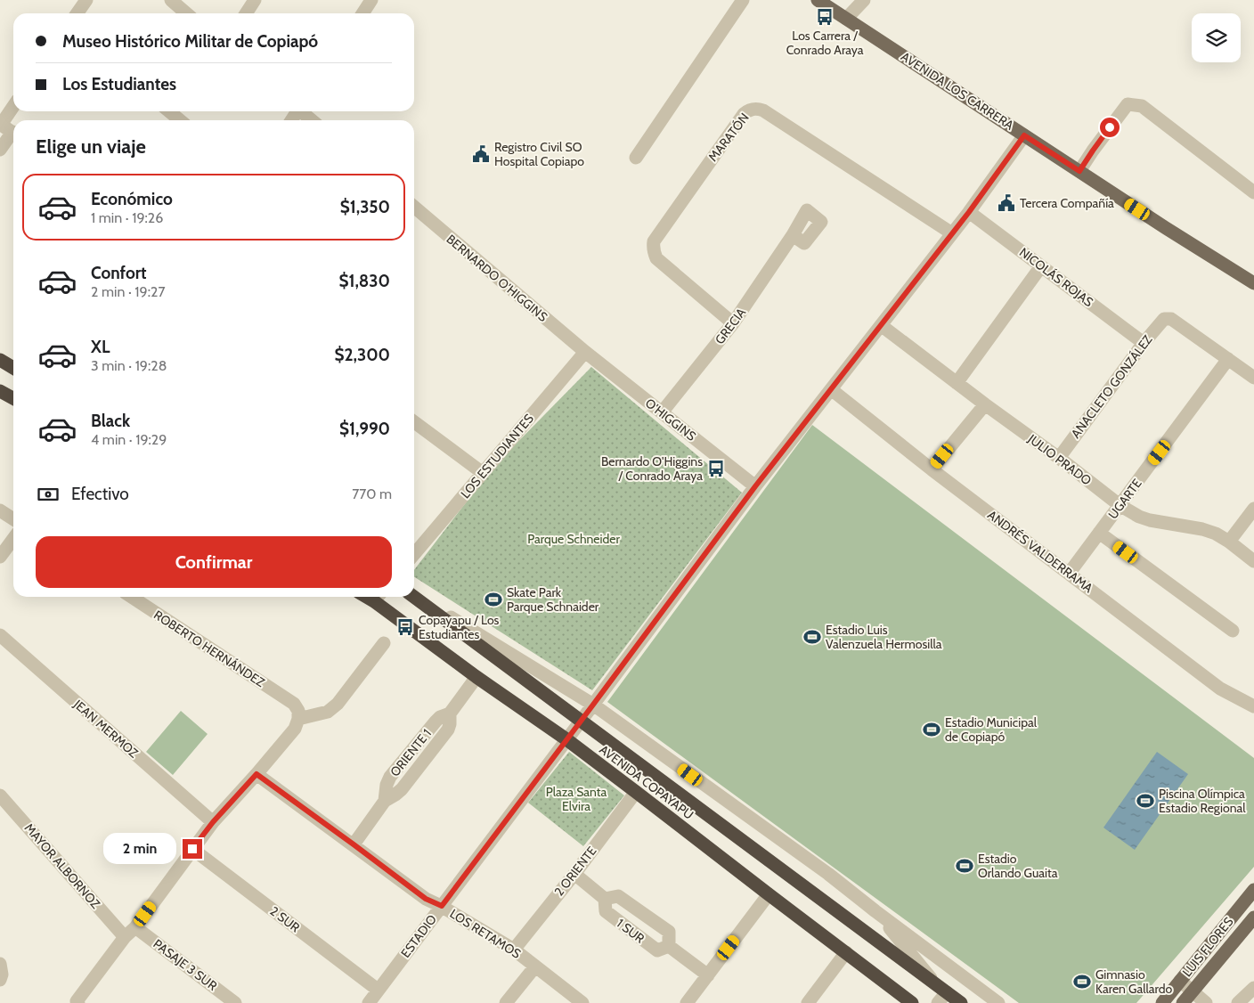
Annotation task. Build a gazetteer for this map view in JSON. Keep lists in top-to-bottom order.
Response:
{
  "streets": {
    "highway": ["AVENIDA COPAYAPU"],
    "main road": ["AVENIDA LOS CARRERA", "LUIS FLORES"],
    "street": [
      "MARATÓN",
      "NICOLÁS ROJAS",
      "BERNARDO O'HIGGINS",
      "GRECIA",
      "ANACLETO GONZÁLEZ",
      "O'HIGGINS",
      "LOS ESTUDIANTES",
      "JULIO PRADO",
      "UGARTE",
      "ANDRÉS VALDERRAMA",
      "ROBERTO HERNÁNDEZ",
      "JEAN MERMOZ",
      "ORIENTE 1",
      "MAYOR ALBORNOZ",
      "2 ORIENTE",
      "2 SUR",
      "1 SUR",
      "LOS RETAMOS",
      "ESTADIO",
      "PASAJE 3 SUR"
    ]
  },
  "crossings": [
    ["AVENIDA LOS CARRERA", "ESTADIO"],
    ["MARATÓN", "GRECIA"],
    ["MARATÓN", "ESTADIO"],
    ["NICOLÁS ROJAS", "ANACLETO GONZÁLEZ"],
    ["NICOLÁS ROJAS", "ESTADIO"],
    ["BERNARDO O'HIGGINS", "O'HIGGINS"],
    ["BERNARDO O'HIGGINS", "LOS ESTUDIANTES"],
    ["GRECIA", "O'HIGGINS"],
    ["ANACLETO GONZÁLEZ", "JULIO PRADO"],
    ["ANACLETO GONZÁLEZ", "UGARTE"],
    ["O'HIGGINS", "LOS ESTUDIANTES"],
    ["O'HIGGINS", "ESTADIO"],
    ["JULIO PRADO", "UGARTE"],
    ["JULIO PRADO", "ESTADIO"],
    ["UGARTE", "ANDRÉS VALDERRAMA"],
    ["ANDRÉS VALDERRAMA", "ESTADIO"],
    ["ORIENTE 1", "AVENIDA COPAYAPU"],
    ["ORIENTE 1", "LOS RETAMOS"],
    ["AVENIDA COPAYAPU", "2 ORIENTE"],
    ["AVENIDA COPAYAPU", "ESTADIO"],
    ["2 ORIENTE", "1 SUR"],
    ["2 ORIENTE", "LOS RETAMOS"],
    ["2 SUR", "ESTADIO"],
    ["LOS RETAMOS", "ESTADIO"]
  ],
  "parks": ["Parque Schneider", "Plaza Santa Elvira"],
  "places": {
    "bus stop": ["Los Carrera / Conrado Araya", "Bernardo O'Higgins / Conrado Araya", "Copayapu / Los Estudiantes"],
    "public building": ["Registro Civil SO Hospital Copiapo", "Tercera Compañía"],
    "sports": [
      "Skate Park Parque Schnaider",
      "Estadio Luis Valenzuela Hermosilla",
      "Estadio Municipal de Copiapó",
      "Piscina Olímpica Estadio Regional",
      "Estadio Orlando Guaita",
      "Gimnasio Karen Gallardo"
    ]
  },
  "page": {
    "banner": ["Museo Histórico Militar de Copiapó", "Los Estudiantes"],
    "heading": "Elige un viaje",
    "list": [
      {
        "name": "Económico",
        "note": "1 min · 19:26",
        "value": "$1,350"
      },
      {
        "name": "Confort",
        "note": "2 min · 19:27",
        "value": "$1,830"
      },
      {
        "name": "XL",
        "note": "3 min · 19:28",
        "value": "$2,300"
      },
      {
        "name": "Black",
        "note": "4 min · 19:29",
        "value": "$1,990"
      }
    ],
    "pay": ["Efectivo", "770 m"],
    "buttons": "Confirmar",
    "bubble": "2 min"
  }
}
